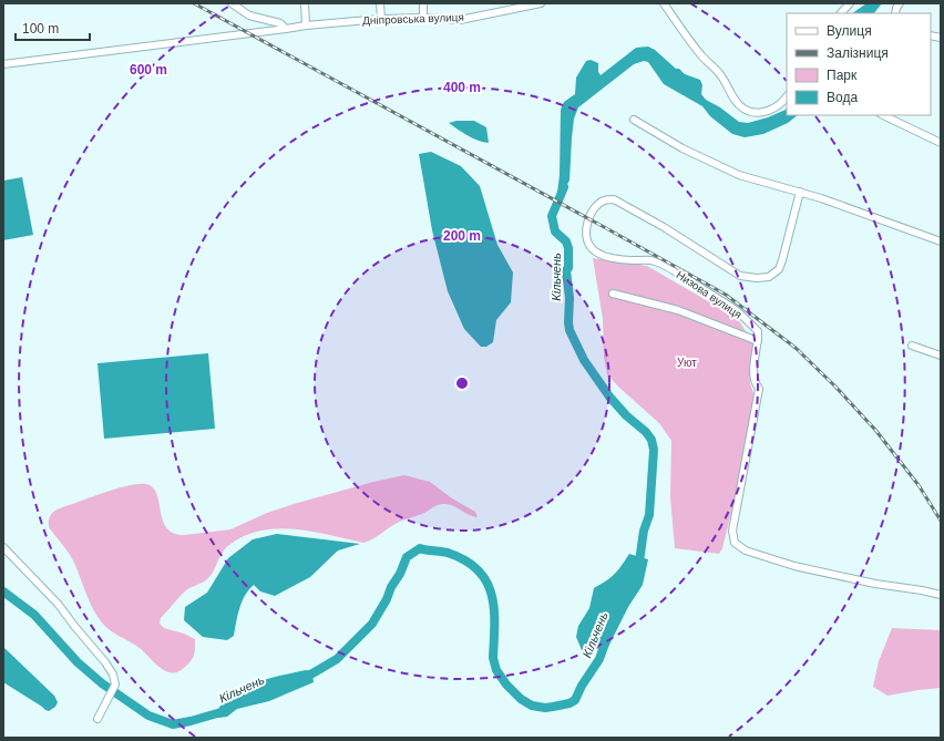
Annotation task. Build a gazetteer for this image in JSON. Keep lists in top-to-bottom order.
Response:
{
  "streets": {
    "street": ["Дніпровська вулиця", "Низова вулиця"]
  },
  "water": ["Кільчень"],
  "parks": ["Уют"],
  "legend": [
    "Вулиця",
    "Залізниця",
    "Парк",
    "Вода"
  ],
  "scale_bar": "100 m",
  "rings": ["600 m", "400 m", "200 m"]
}
